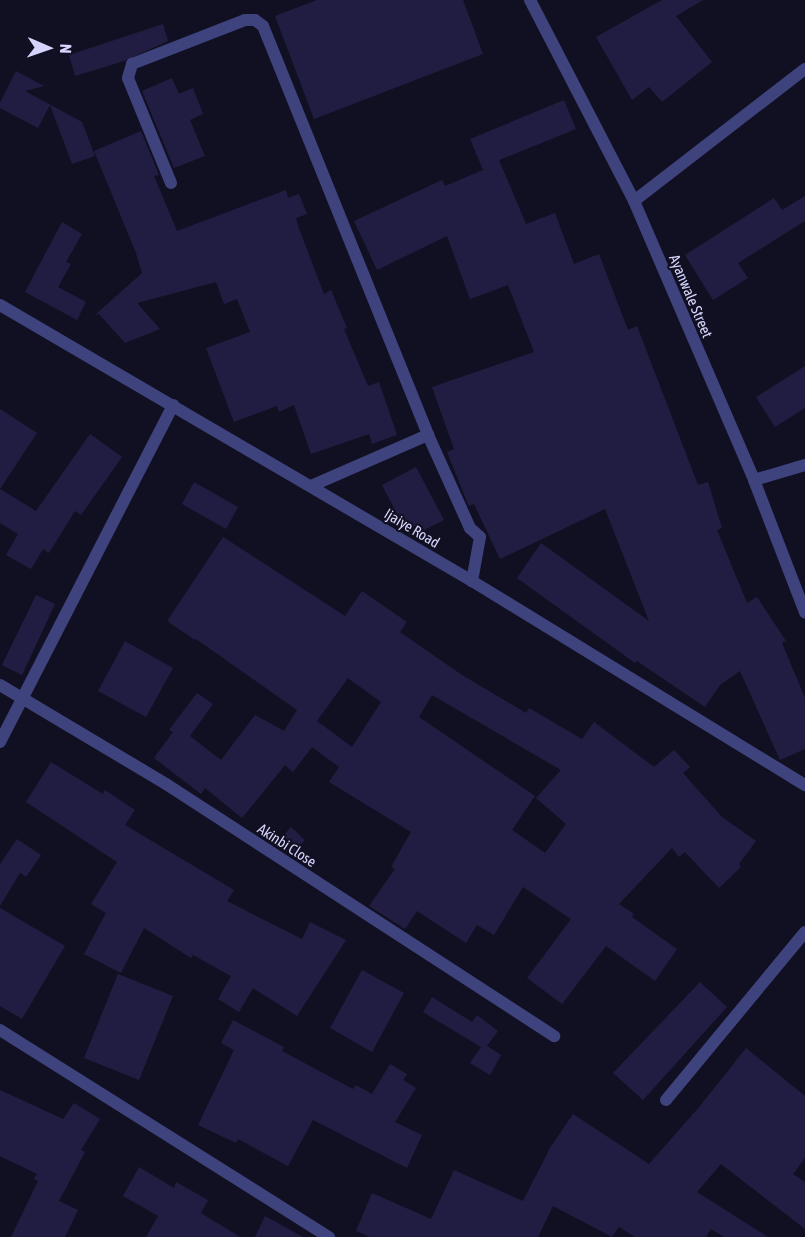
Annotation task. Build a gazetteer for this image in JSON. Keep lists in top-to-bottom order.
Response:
{
  "streets": {
    "street": ["Ayanwale Street", "Ijaiye Road", "Akinbi Close"]
  },
  "north": "right"
}
